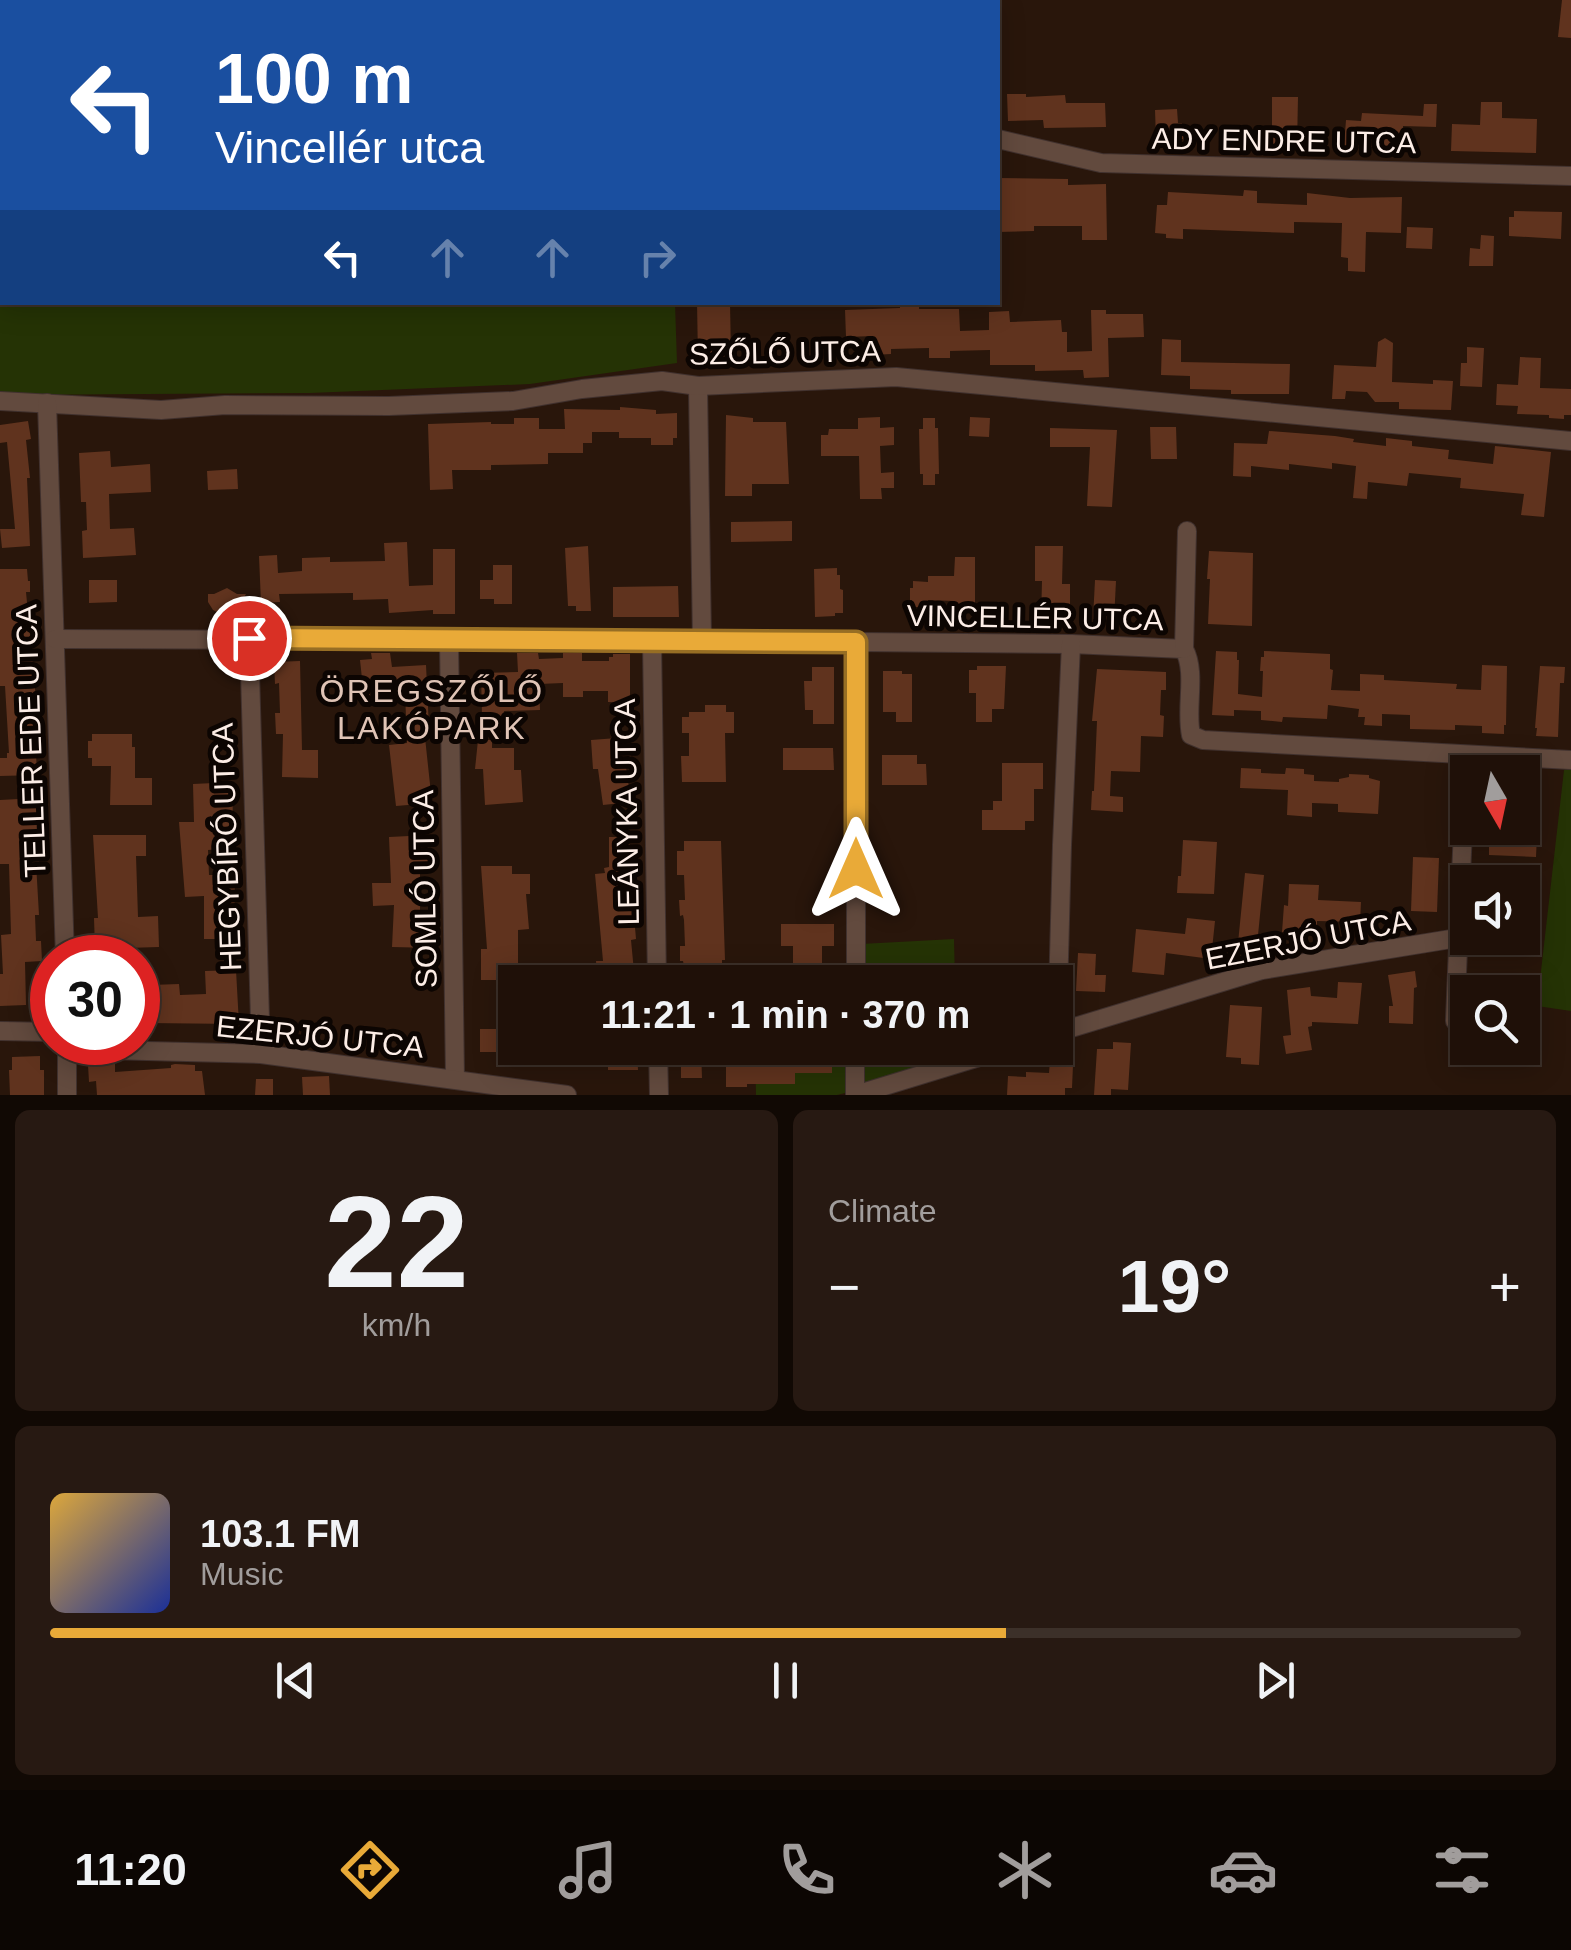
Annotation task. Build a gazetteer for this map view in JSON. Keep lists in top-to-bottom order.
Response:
{
  "streets": {
    "street": [
      "ADY ENDRE UTCA",
      "SZŐLŐ UTCA",
      "VINCELLÉR UTCA",
      "TELLER EDE UTCA",
      "LEÁNYKA UTCA",
      "HEGYBÍRÓ UTCA",
      "SOMLÓ UTCA",
      "EZERJÓ UTCA"
    ]
  },
  "crossings": [
    ["SZŐLŐ UTCA", "TELLER EDE UTCA"],
    ["VINCELLÉR UTCA", "TELLER EDE UTCA"],
    ["VINCELLÉR UTCA", "LEÁNYKA UTCA"],
    ["VINCELLÉR UTCA", "HEGYBÍRÓ UTCA"],
    ["VINCELLÉR UTCA", "SOMLÓ UTCA"],
    ["HEGYBÍRÓ UTCA", "EZERJÓ UTCA"],
    ["SOMLÓ UTCA", "EZERJÓ UTCA"]
  ],
  "districts": ["ÖREGSZŐLŐ LAKÓPARK"],
  "north": "bottom",
  "page": {
    "turn": ["100 m", "Vincellér utca"],
    "limit": "30",
    "trip": "11:21 · 1 min · 370 m",
    "tile": [
      ["22", "km/h"],
      "Climate"
    ],
    "heat": ["−", "19°", "+"],
    "song": ["103.1 FM", "Music"],
    "tabs": "11:20"
  }
}
